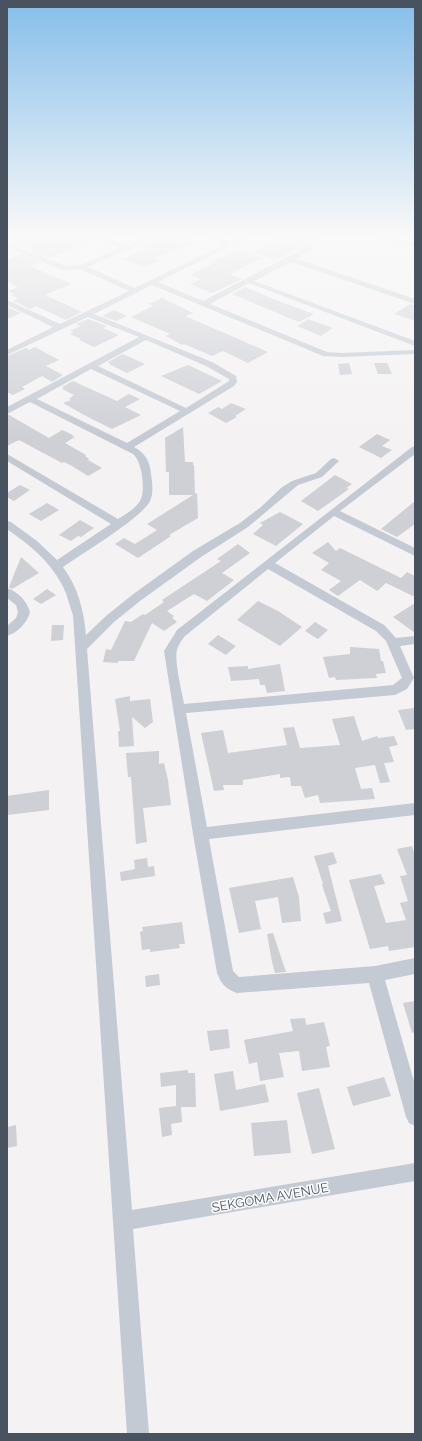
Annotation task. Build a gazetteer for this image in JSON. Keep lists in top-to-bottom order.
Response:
{
  "streets": {
    "street": ["SEKGOMA AVENUE"]
  }
}
